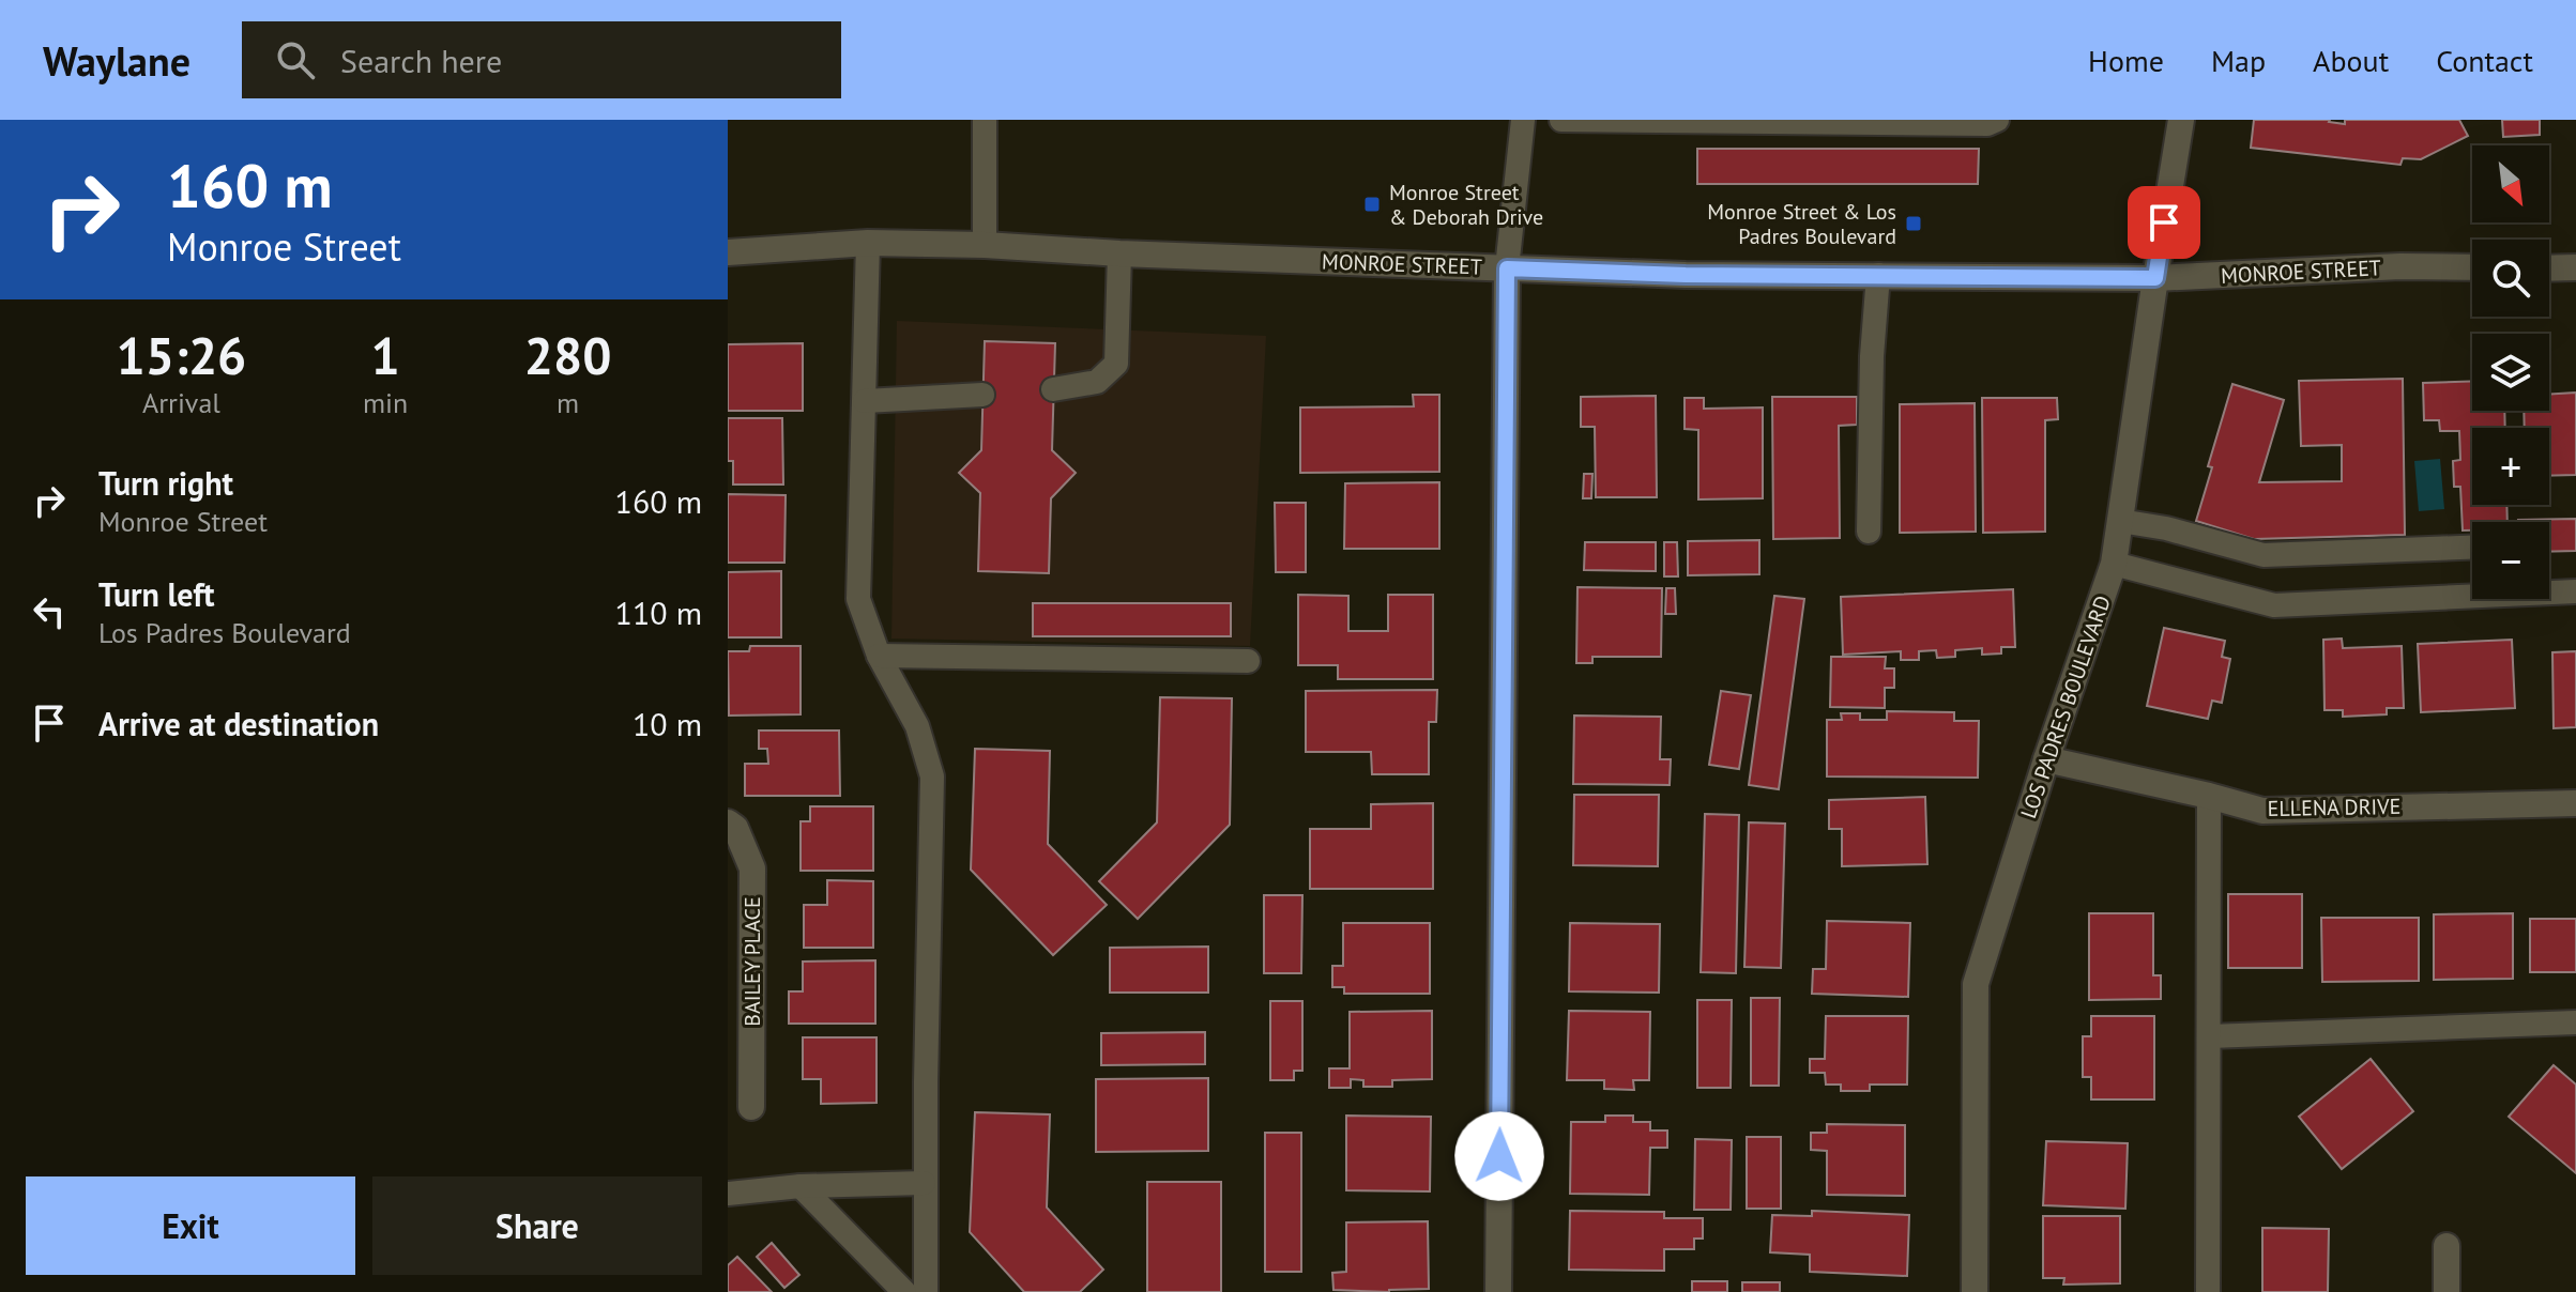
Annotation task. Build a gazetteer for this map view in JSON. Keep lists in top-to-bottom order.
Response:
{
  "streets": {
    "street": [
      "MONROE STREET",
      "LOS PADRES BOULEVARD",
      "ELLENA DRIVE",
      "BAILEY PLACE"
    ]
  },
  "crossings": [
    ["MONROE STREET", "LOS PADRES BOULEVARD"],
    ["LOS PADRES BOULEVARD", "ELLENA DRIVE"]
  ],
  "places": {
    "transit": ["Monroe Street & Deborah Drive", "Monroe Street & Los Padres Boulevard"]
  },
  "north": "bottom right",
  "page": {
    "header": "Waylane",
    "search": "Search here",
    "nav": [
      "Home",
      "Map",
      "About",
      "Contact"
    ],
    "turn": ["160 m", "Monroe Street"],
    "map_buttons": ["+", "−"],
    "eta": [
      "15:26",
      "Arrival",
      "1",
      "min",
      "280",
      "m"
    ],
    "list": [
      {
        "name": "Turn right",
        "note": "Monroe Street",
        "value": "160 m"
      },
      {
        "name": "Turn left",
        "note": "Los Padres Boulevard",
        "value": "110 m"
      },
      {
        "name": "Arrive at destination",
        "value": "10 m"
      }
    ],
    "buttons": ["Exit", "Share"]
  }
}
